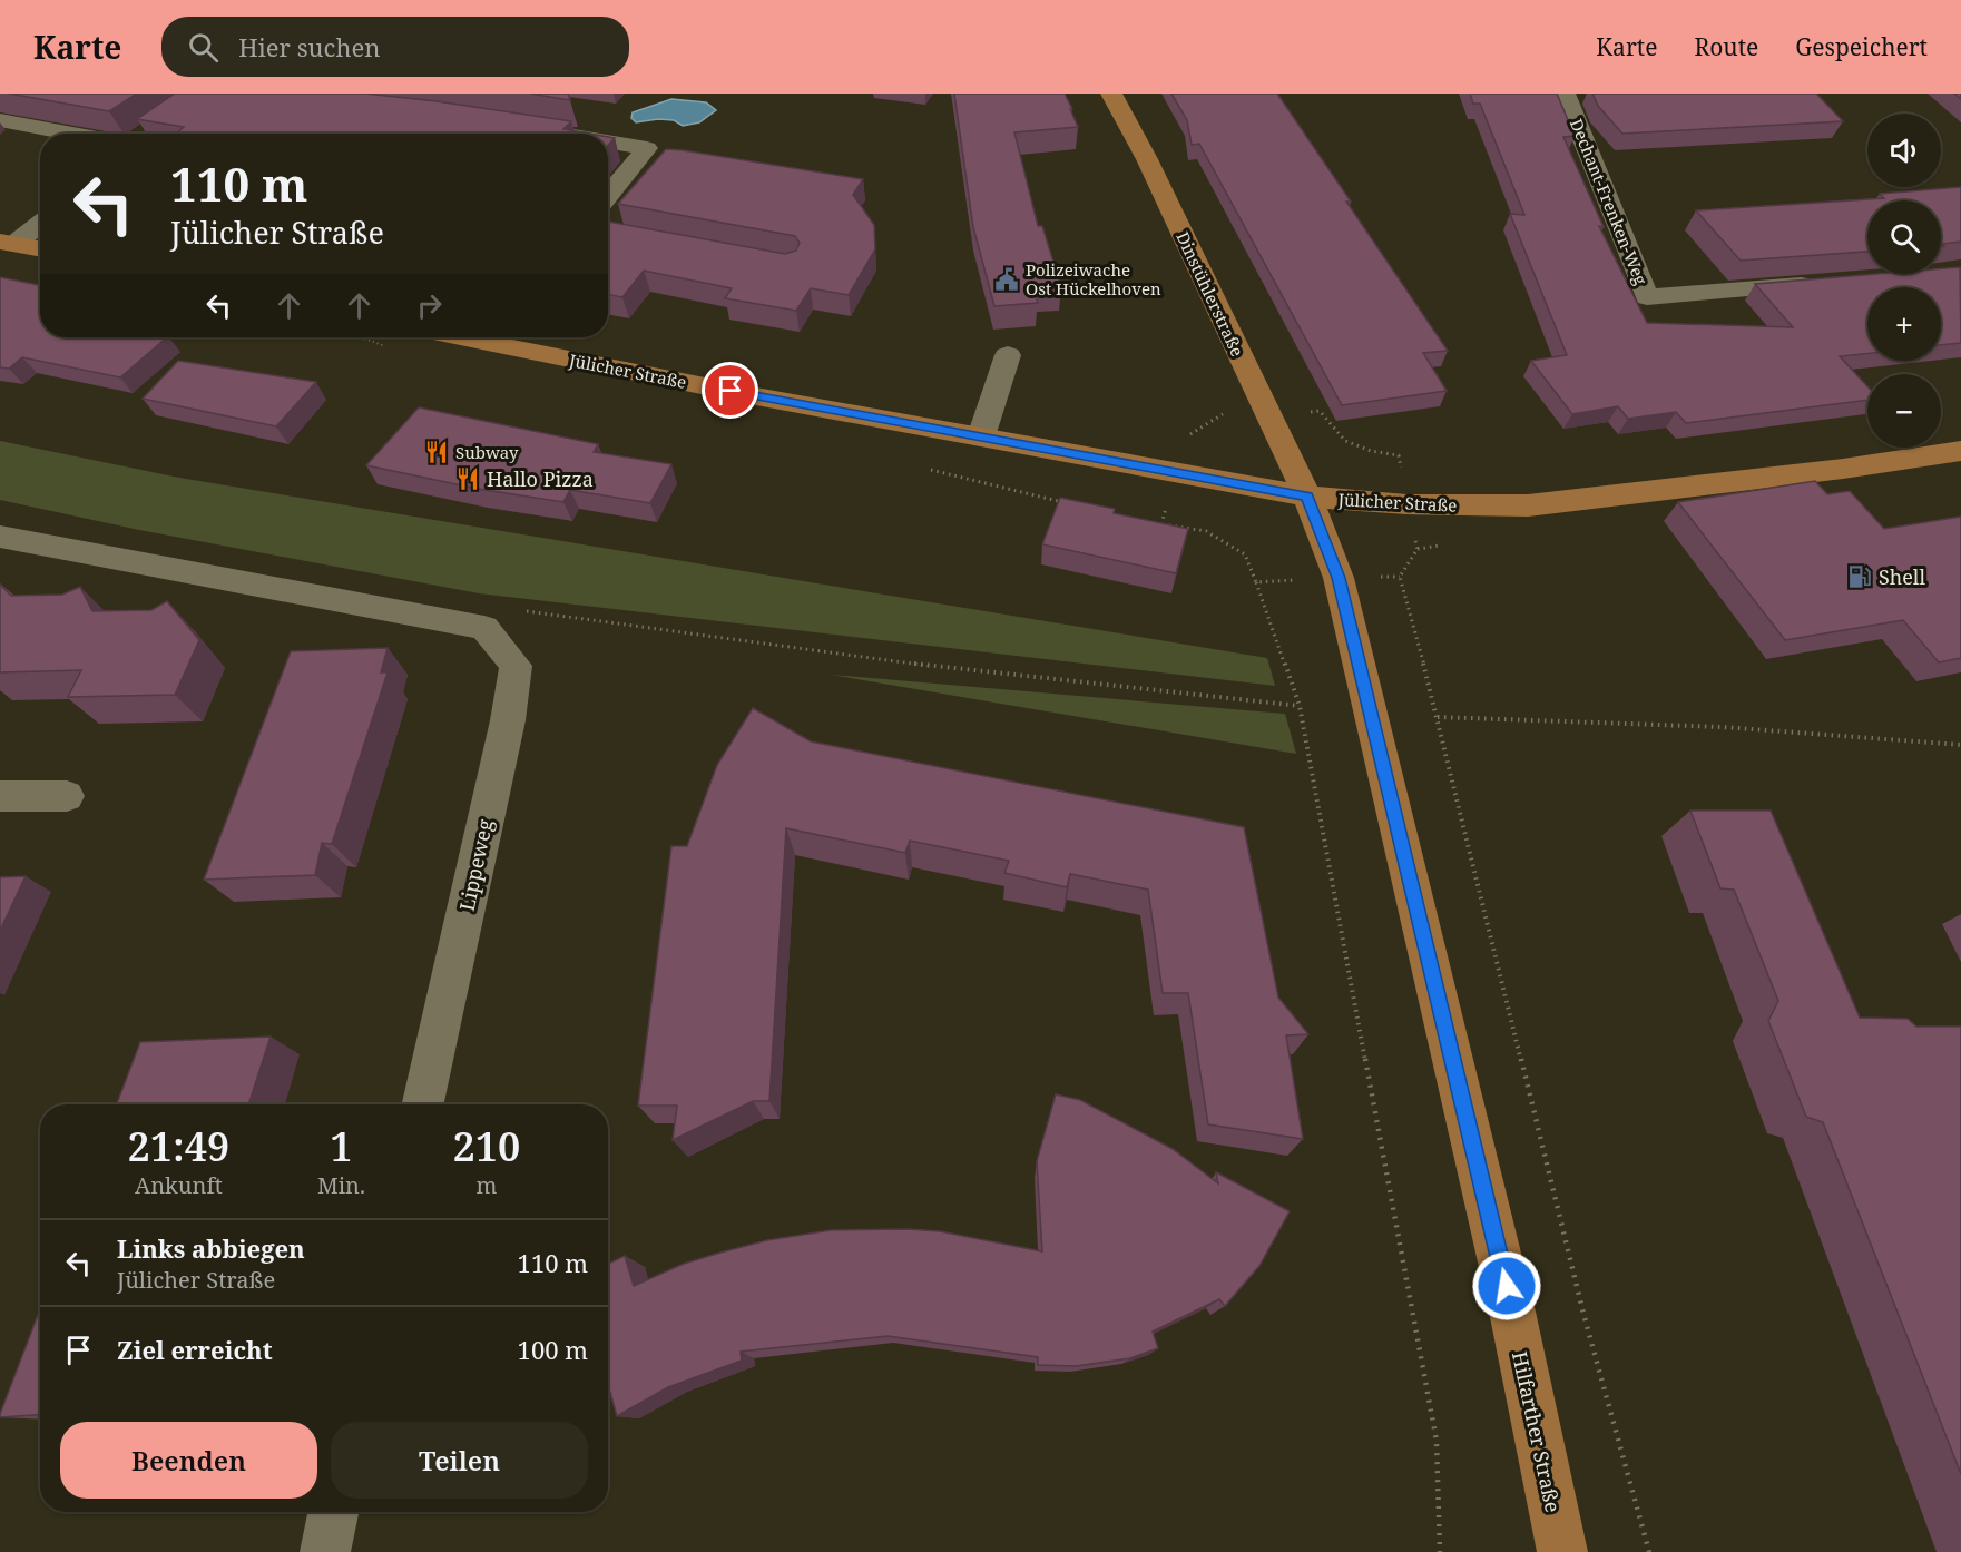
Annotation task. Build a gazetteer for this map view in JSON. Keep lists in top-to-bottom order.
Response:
{
  "streets": {
    "main road": ["Dinstühlerstraße", "Jülicher Straße", "Hilfarther Straße"],
    "street": ["Dechant-Frenken-Weg", "Lippeweg"]
  },
  "crossings": [
    ["Dinstühlerstraße", "Jülicher Straße"],
    ["Dinstühlerstraße", "Hilfarther Straße"],
    ["Jülicher Straße", "Hilfarther Straße"]
  ],
  "places": {
    "public building": ["Polizeiwache Ost Hückelhoven"],
    "restaurant": ["Subway", "Hallo Pizza"],
    "fuel station": ["Shell"]
  },
  "page": {
    "header": "Karte",
    "search": "Hier suchen",
    "nav": ["Karte", "Route", "Gespeichert"],
    "map_buttons": ["+", "−"],
    "turn": ["110 m", "Jülicher Straße"],
    "eta": [
      "21:49",
      "Ankunft",
      "1",
      "Min.",
      "210",
      "m"
    ],
    "list": [
      {
        "name": "Links abbiegen",
        "note": "Jülicher Straße",
        "value": "110 m"
      },
      {
        "name": "Ziel erreicht",
        "value": "100 m"
      }
    ],
    "buttons": ["Beenden", "Teilen"]
  }
}
